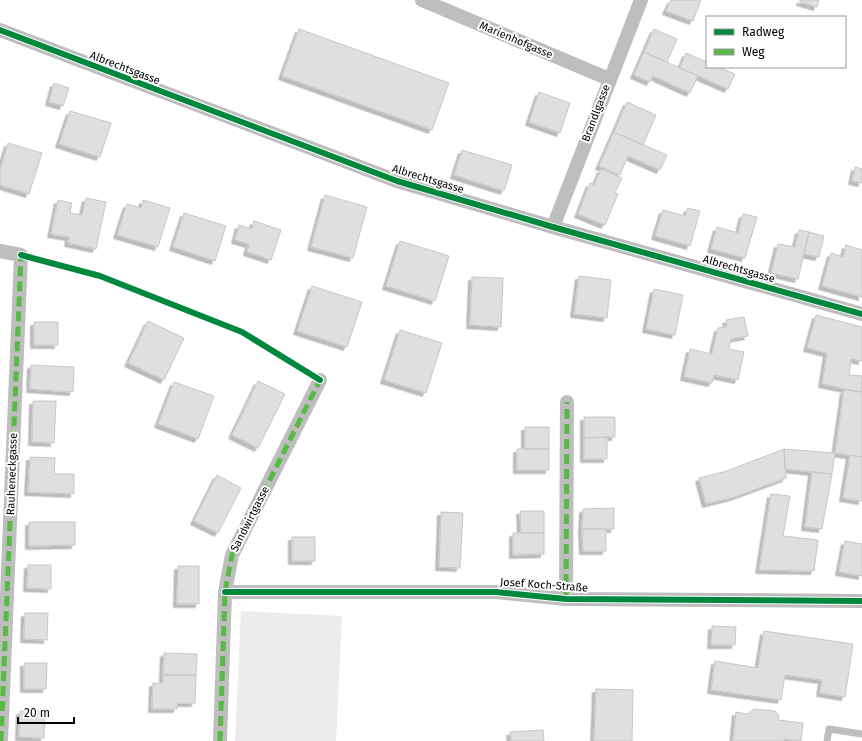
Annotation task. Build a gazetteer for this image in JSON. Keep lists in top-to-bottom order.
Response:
{
  "streets": {
    "street": [
      "Marienhofgasse",
      "Albrechtsgasse",
      "Brandlgasse",
      "Rauheneckgasse",
      "Sandwirtgasse",
      "Josef Koch-Straße"
    ]
  },
  "crossings": [
    ["Marienhofgasse", "Brandlgasse"],
    ["Albrechtsgasse", "Brandlgasse"],
    ["Sandwirtgasse", "Josef Koch-Straße"]
  ],
  "legend": ["Radweg", "Weg"],
  "scale_bar": "20 m"
}
